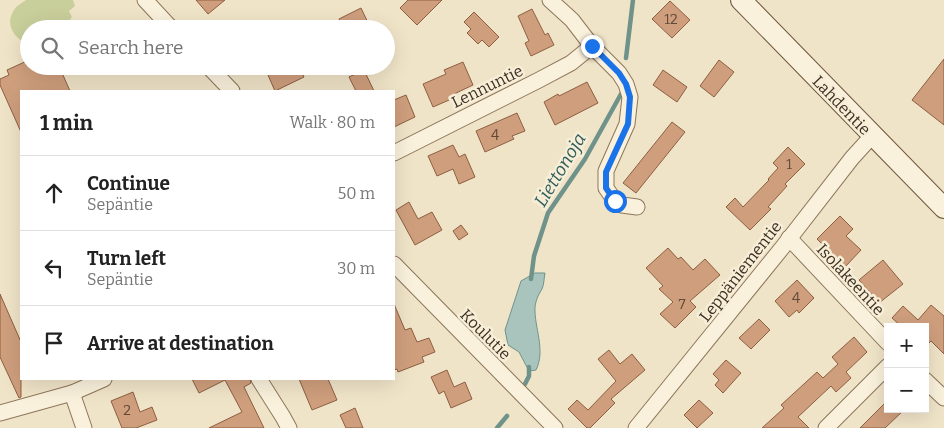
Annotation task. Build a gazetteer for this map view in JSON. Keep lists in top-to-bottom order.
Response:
{
  "streets": {
    "main road": ["Lahdentie"],
    "street": [
      "Lennuntie",
      "Leppäniementie",
      "Isolakeentie",
      "Koulutie"
    ]
  },
  "crossings": [
    ["Lahdentie", "Leppäniementie"],
    ["Leppäniementie", "Isolakeentie"]
  ],
  "water": ["Liettonoja"],
  "house_numbers": [
    "12",
    "4",
    "1",
    "4",
    "7",
    "2"
  ],
  "page": {
    "search": "Search here",
    "heading": ["1 min", "Walk · 80 m"],
    "list": [
      ["Continue", "Sepäntie", "50 m"],
      ["Turn left", "Sepäntie", "30 m"],
      "Arrive at destination"
    ],
    "map_buttons": ["+", "−"]
  }
}
